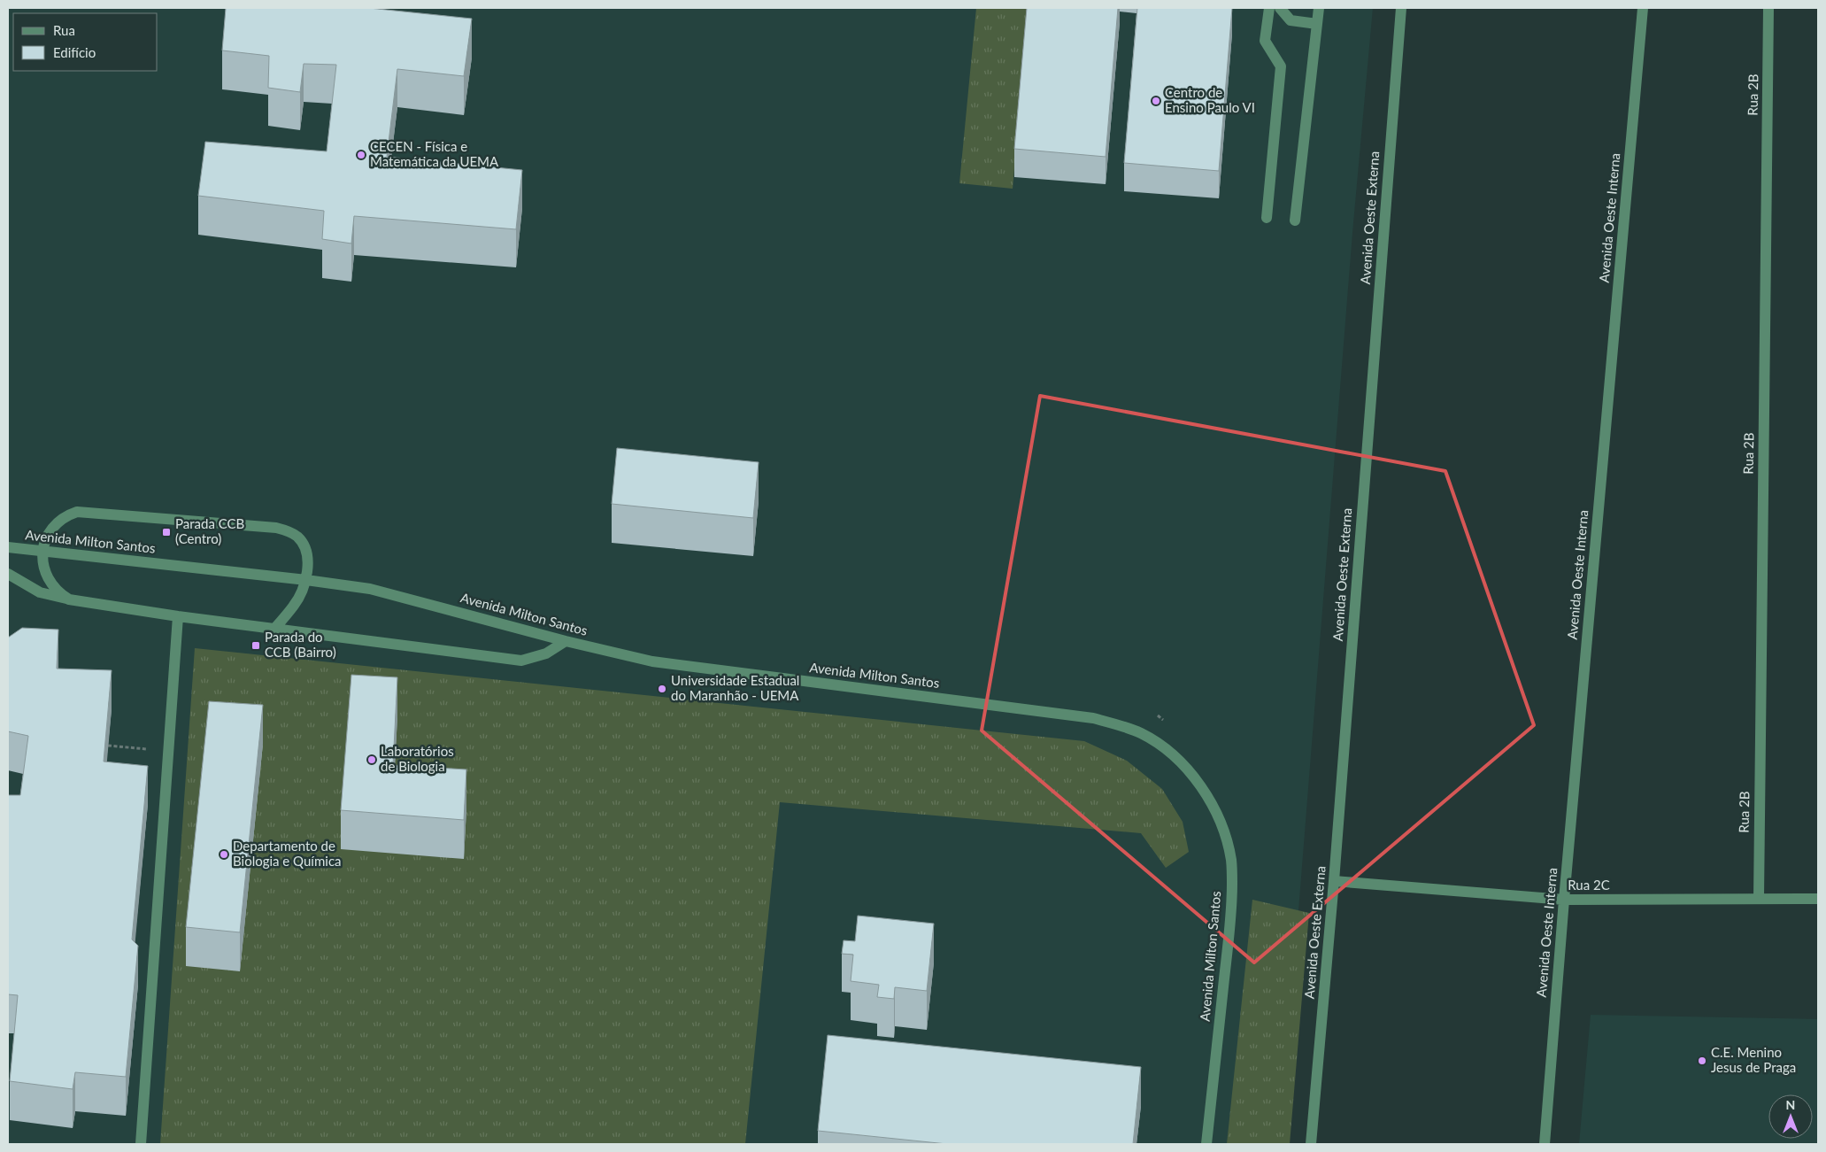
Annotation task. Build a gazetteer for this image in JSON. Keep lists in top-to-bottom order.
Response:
{
  "streets": {
    "street": [
      "Rua 2B",
      "Avenida Oeste Externa",
      "Avenida Oeste Interna",
      "Avenida Milton Santos",
      "Rua 2C"
    ]
  },
  "crossings": [
    ["Rua 2B", "Rua 2C"],
    ["Avenida Oeste Externa", "Rua 2C"],
    ["Avenida Oeste Interna", "Rua 2C"]
  ],
  "places": {
    "other": [
      "Centro de Ensino Paulo VI",
      "CECEN - Física e Matemática da UEMA",
      "Universidade Estadual do Maranhão - UEMA",
      "Laboratórios de Biologia",
      "Departamento de Biologia e Química",
      "C.E. Menino Jesus de Praga"
    ],
    "transit": ["Parada CCB (Centro)", "Parada do CCB (Bairro)"]
  },
  "legend": ["Rua", "Edifício"],
  "north": "top"
}
